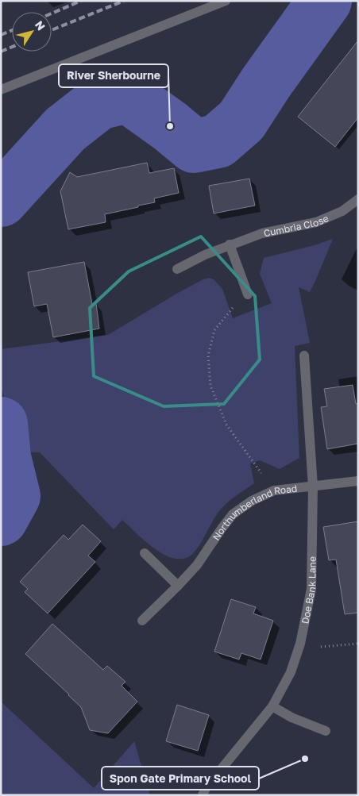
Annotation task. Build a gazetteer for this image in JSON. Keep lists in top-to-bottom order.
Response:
{
  "streets": {
    "street": ["Cumbria Close", "Northumberland Road", "Doe Bank Lane"]
  },
  "crossings": [
    ["Northumberland Road", "Doe Bank Lane"]
  ],
  "places": ["River Sherbourne", "Spon Gate Primary School"],
  "north": "top right"
}
